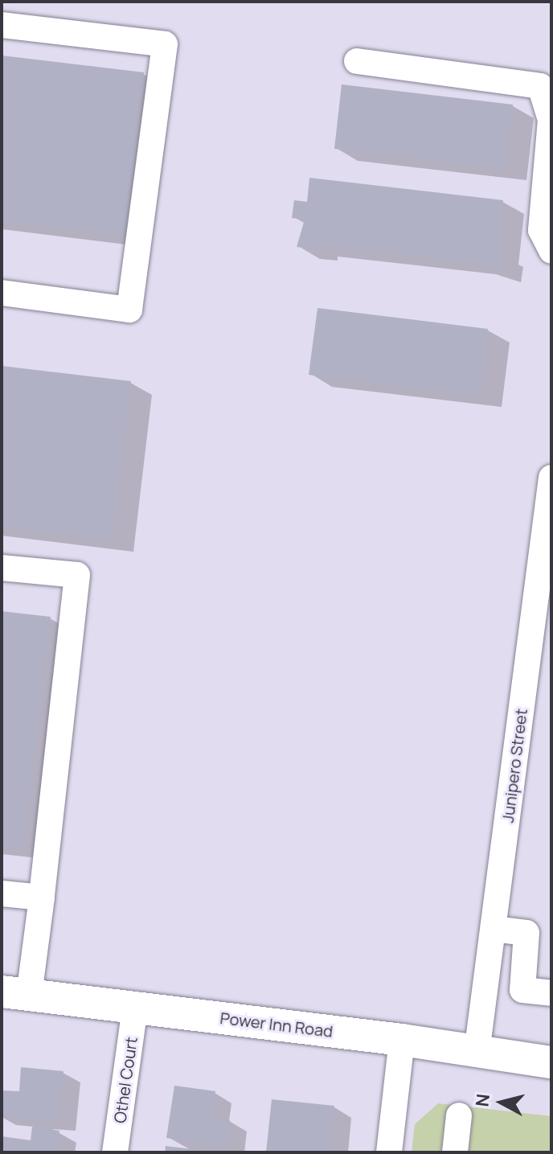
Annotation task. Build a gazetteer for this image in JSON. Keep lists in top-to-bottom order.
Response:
{
  "streets": {
    "main road": ["Power Inn Road"],
    "street": ["Junipero Street", "Othel Court"]
  },
  "crossings": [
    ["Junipero Street", "Power Inn Road"],
    ["Power Inn Road", "Othel Court"]
  ],
  "north": "left"
}
